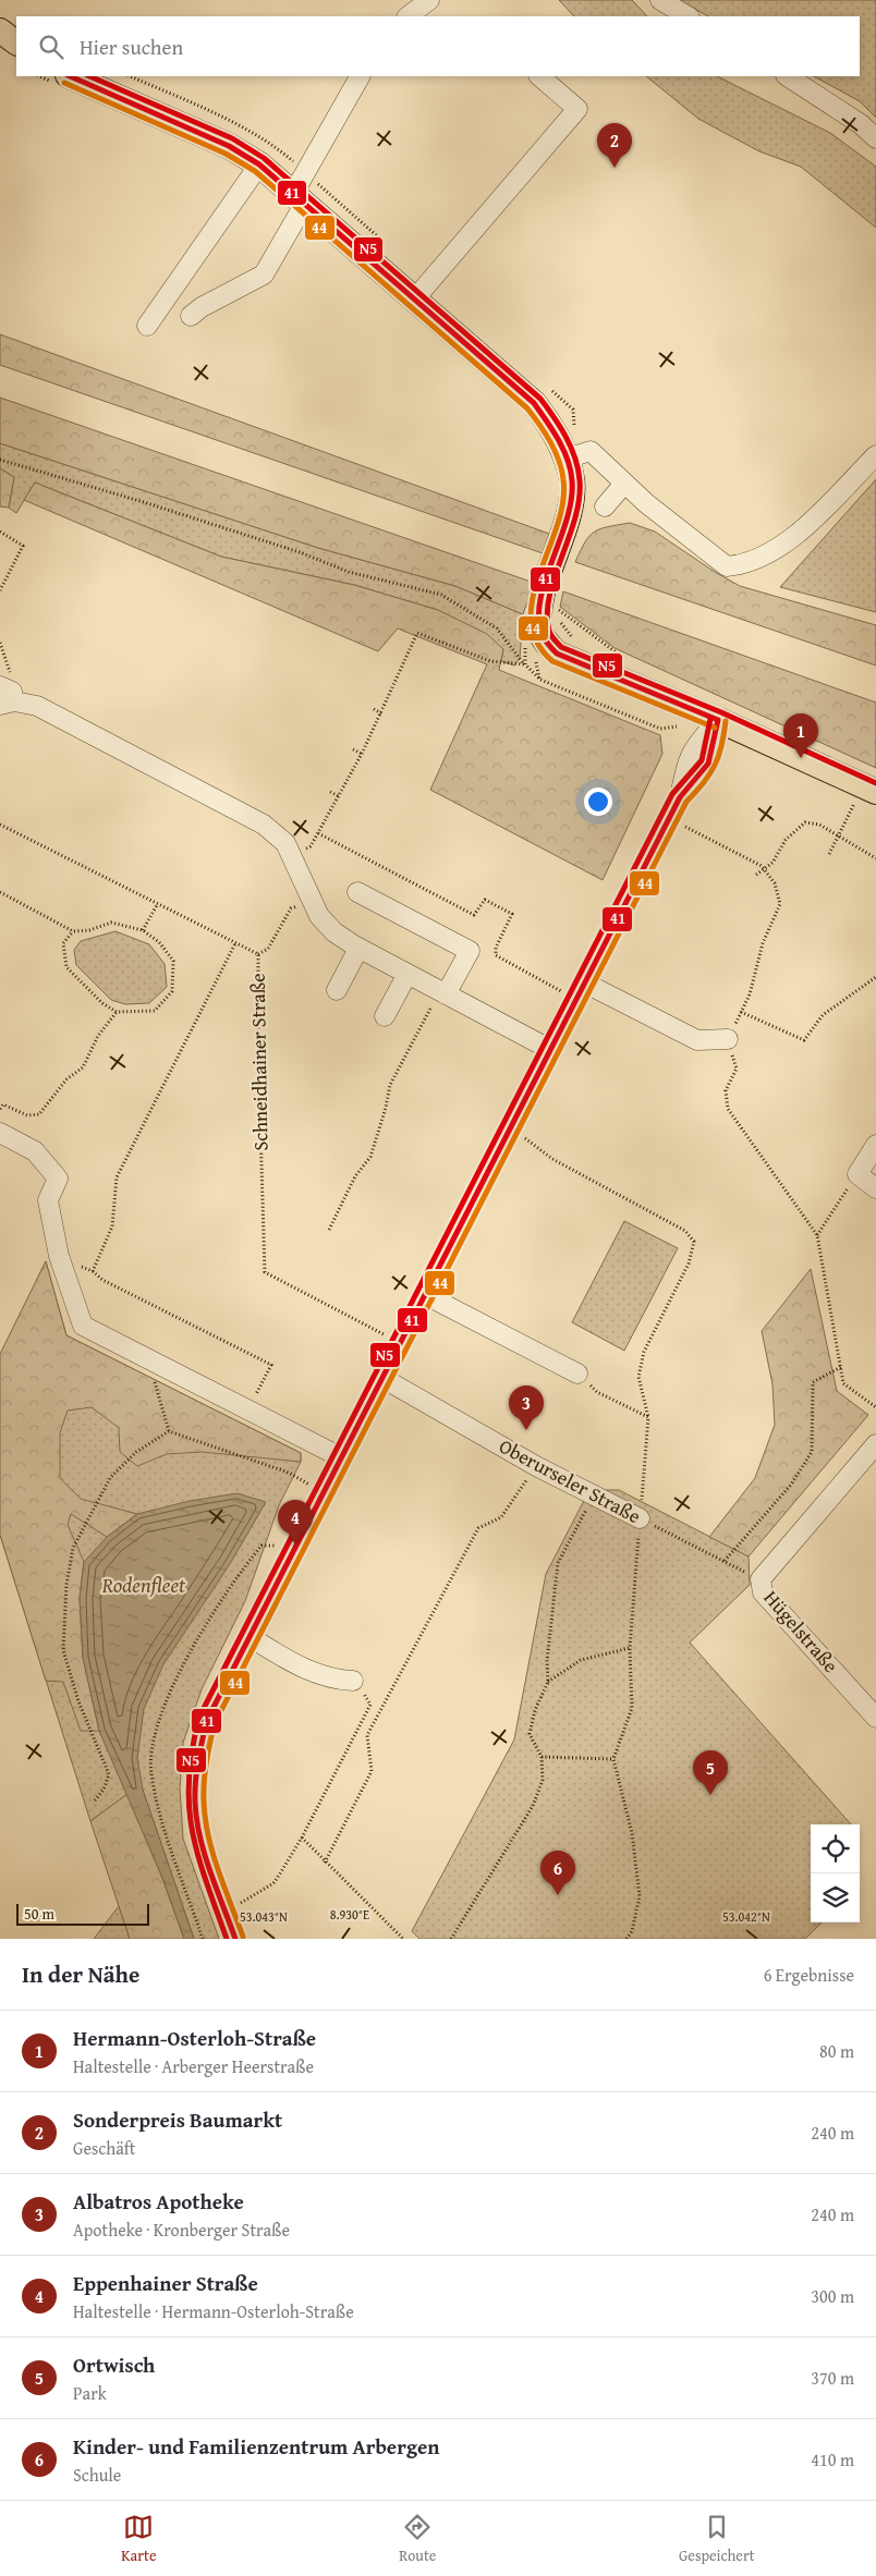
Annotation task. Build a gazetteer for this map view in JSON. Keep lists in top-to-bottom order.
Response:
{
  "streets": {
    "street": ["Oberurseler Straße", "Hügelstraße"],
    "path": ["Schneidhainer Straße"]
  },
  "crossings": [
    ["Oberurseler Straße", "Hügelstraße"]
  ],
  "water": ["Rodenfleet"],
  "lines": ["transit line 41", "transit line N5", "transit line 44"],
  "scale_bar": "50 m",
  "page": {
    "search": "Hier suchen",
    "pins": [
      "2",
      "1",
      "3",
      "4",
      "5",
      "6"
    ],
    "scale": "50 m",
    "heading": ["In der Nähe", "6 Ergebnisse"],
    "list": [
      {
        "mark": "1",
        "name": "Hermann-Osterloh-Straße",
        "note": "Haltestelle · Arberger Heerstraße",
        "value": "80 m"
      },
      {
        "mark": "2",
        "name": "Sonderpreis Baumarkt",
        "note": "Geschäft",
        "value": "240 m"
      },
      {
        "mark": "3",
        "name": "Albatros Apotheke",
        "note": "Apotheke · Kronberger Straße",
        "value": "240 m"
      },
      {
        "mark": "4",
        "name": "Eppenhainer Straße",
        "note": "Haltestelle · Hermann-Osterloh-Straße",
        "value": "300 m"
      },
      {
        "mark": "5",
        "name": "Ortwisch",
        "note": "Park",
        "value": "370 m"
      },
      {
        "mark": "6",
        "name": "Kinder- und Familienzentrum Arbergen",
        "note": "Schule",
        "value": "410 m"
      }
    ],
    "nav": ["Karte", "Route", "Gespeichert"]
  },
  "coordinates": ["8.930°E", "53.043°N", "53.042°N"]
}
